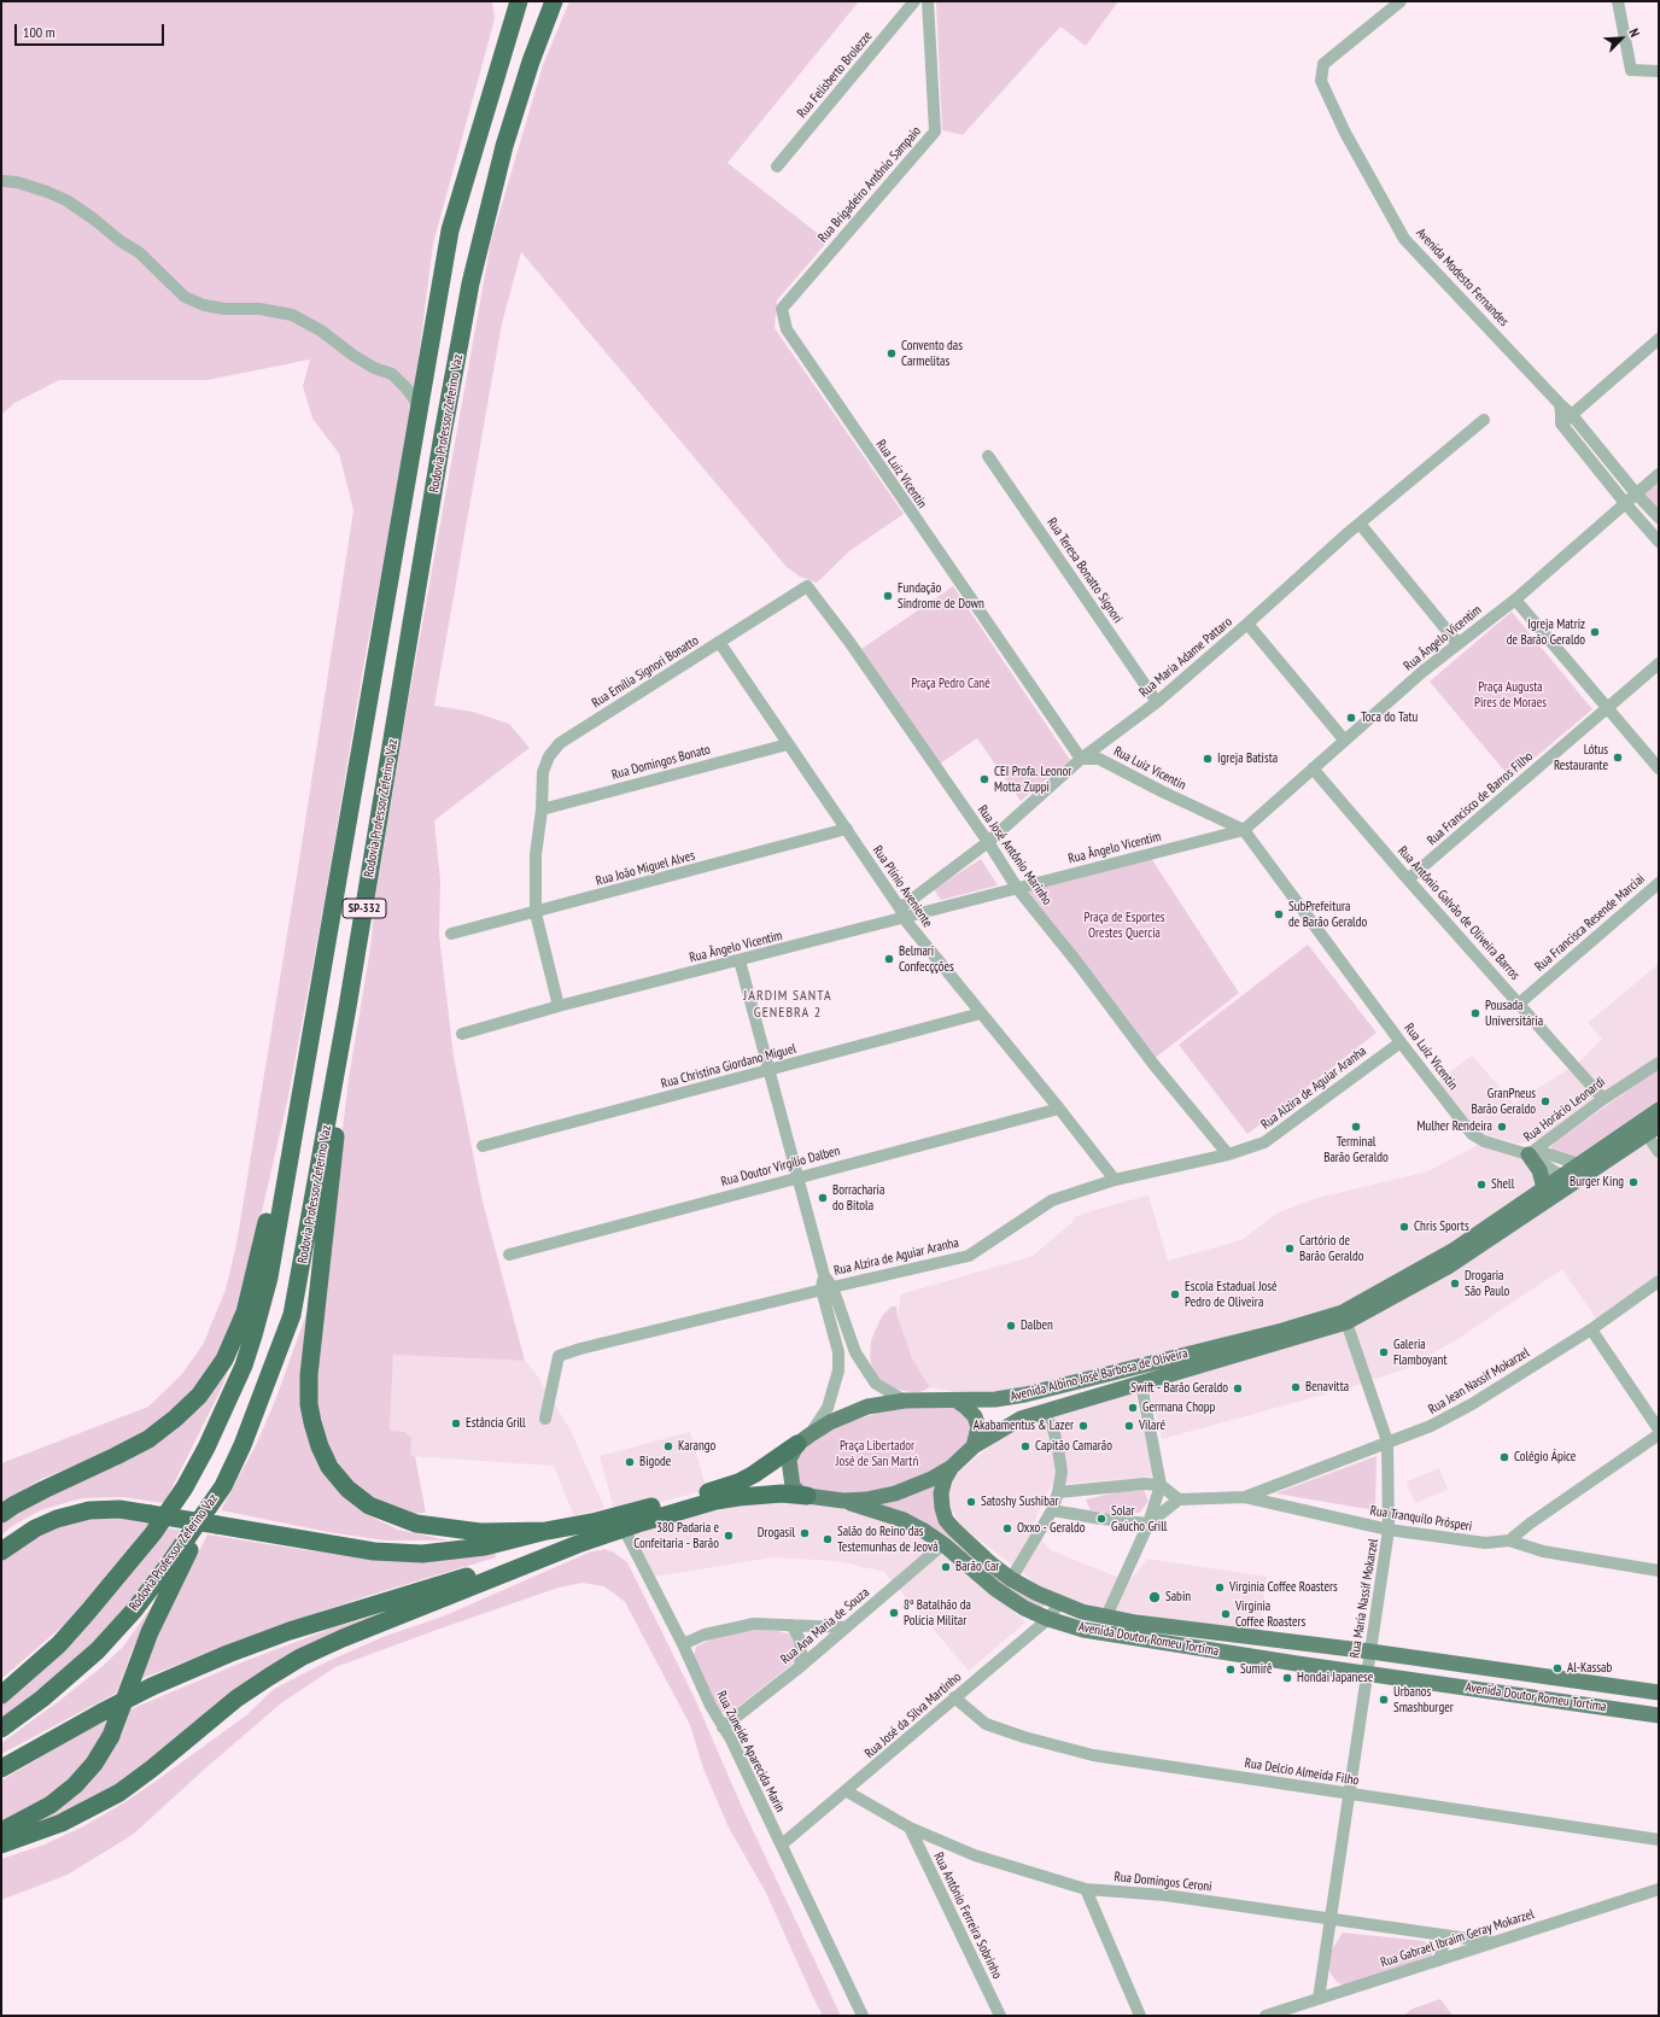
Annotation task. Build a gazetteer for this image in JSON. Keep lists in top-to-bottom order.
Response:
{
  "streets": {
    "highway": ["Rodovia Professor Zeferino Vaz", "SP-332"],
    "main road": ["Avenida Albino José Barbosa de Oliveira", "Avenida Doutor Romeu Tortima"],
    "street": [
      "Rua Felisberto Brolezze",
      "Rua Brigadeiro Antônio Sampaio",
      "Avenida Modesto Fernandes",
      "Rua Luiz Vicentin",
      "Rua Teresa Bonatto Signori",
      "Rua Ângelo Vicentim",
      "Rua Maria Adame Pattaro",
      "Rua Emília Signori Bonatto",
      "Rua Domingos Bonato",
      "Rua Francisco de Barros Filho",
      "Rua José Antônio Marinho",
      "Rua João Miguel Alves",
      "Rua Plínio Aveniente",
      "Rua Antônio Galvão de Oliveira Barros",
      "Rua Francisca Resende Marciai",
      "Rua Christina Giordano Miguel",
      "Rua Alzira de Aguiar Aranha",
      "Rua Horácio Leonardi",
      "Rua Doutor Virgílio Dalben",
      "Rua Jean Nassif Mokarzel",
      "Rua Tranquilo Prósperi",
      "Rua Maria Nassif Mokarzel",
      "Rua Ana Maria de Souza",
      "Rua José da Silva Martinho",
      "Rua Zuneide Aparecida Marin",
      "Rua Delcio Almeida Filho",
      "Rua Domingos Ceroni",
      "Rua Antônio Ferreira Sobrinho",
      "Rua Gabrael Ibraim Geray Mokarzel"
    ]
  },
  "crossings": [
    ["Rua Brigadeiro Antônio Sampaio", "Rua Luiz Vicentin"],
    ["Avenida Modesto Fernandes", "Rua Ângelo Vicentim"],
    ["Rua Luiz Vicentin", "Rua Ângelo Vicentim"],
    ["Rua Luiz Vicentin", "Rua Maria Adame Pattaro"],
    ["Rua Luiz Vicentin", "Rua Alzira de Aguiar Aranha"],
    ["Rua Luiz Vicentin", "Rua Horácio Leonardi"],
    ["Rua Luiz Vicentin", "Avenida Albino José Barbosa de Oliveira"],
    ["Rua Teresa Bonatto Signori", "Rua Maria Adame Pattaro"],
    ["Rua Ângelo Vicentim", "Rua Maria Adame Pattaro"],
    ["Rua Ângelo Vicentim", "Rua Emília Signori Bonatto"],
    ["Rua Ângelo Vicentim", "Rua José Antônio Marinho"],
    ["Rua Ângelo Vicentim", "Rua Plínio Aveniente"],
    ["Rua Ângelo Vicentim", "Rua Antônio Galvão de Oliveira Barros"],
    ["Rua Maria Adame Pattaro", "Rua José Antônio Marinho"],
    ["Rua Maria Adame Pattaro", "Rua Plínio Aveniente"],
    ["Rua Emília Signori Bonatto", "Rua Domingos Bonato"],
    ["Rua Emília Signori Bonatto", "Rua José Antônio Marinho"],
    ["Rua Emília Signori Bonatto", "Rua João Miguel Alves"],
    ["Rua Emília Signori Bonatto", "Rua Plínio Aveniente"],
    ["Rua Domingos Bonato", "Rua Plínio Aveniente"],
    ["Rua Francisco de Barros Filho", "Rua Antônio Galvão de Oliveira Barros"],
    ["Rua José Antônio Marinho", "Rua Alzira de Aguiar Aranha"],
    ["Rua João Miguel Alves", "Rua Plínio Aveniente"],
    ["Rua Plínio Aveniente", "Rua Christina Giordano Miguel"],
    ["Rua Plínio Aveniente", "Rua Alzira de Aguiar Aranha"],
    ["Rua Plínio Aveniente", "Rua Doutor Virgílio Dalben"],
    ["Rua Antônio Galvão de Oliveira Barros", "Rua Francisca Resende Marciai"],
    ["Rua Antônio Galvão de Oliveira Barros", "Rua Horácio Leonardi"],
    ["Rua Horácio Leonardi", "Avenida Albino José Barbosa de Oliveira"],
    ["Avenida Albino José Barbosa de Oliveira", "Rua Maria Nassif Mokarzel"],
    ["Avenida Albino José Barbosa de Oliveira", "Avenida Doutor Romeu Tortima"],
    ["Rua Jean Nassif Mokarzel", "Rua Tranquilo Prósperi"],
    ["Rua Jean Nassif Mokarzel", "Rua Maria Nassif Mokarzel"],
    ["Rua Tranquilo Prósperi", "Rua Maria Nassif Mokarzel"],
    ["Rua Maria Nassif Mokarzel", "Avenida Doutor Romeu Tortima"],
    ["Rua Maria Nassif Mokarzel", "Rua Delcio Almeida Filho"],
    ["Rua Maria Nassif Mokarzel", "Rua Domingos Ceroni"],
    ["Rua Maria Nassif Mokarzel", "Rua Gabrael Ibraim Geray Mokarzel"],
    ["Rua Ana Maria de Souza", "Avenida Doutor Romeu Tortima"],
    ["Rua Ana Maria de Souza", "Rua Zuneide Aparecida Marin"],
    ["Avenida Doutor Romeu Tortima", "Rua José da Silva Martinho"],
    ["Rua José da Silva Martinho", "Rua Zuneide Aparecida Marin"],
    ["Rua José da Silva Martinho", "Rua Delcio Almeida Filho"],
    ["Rua José da Silva Martinho", "Rua Domingos Ceroni"],
    ["Rua Domingos Ceroni", "Rua Antônio Ferreira Sobrinho"],
    ["Rua Domingos Ceroni", "Rua Gabrael Ibraim Geray Mokarzel"]
  ],
  "districts": ["JARDIM SANTA GENEBRA 2"],
  "parks": [
    "Praça Pedro Cané",
    "Praça Augusta Pires de Moraes",
    "Praça de Esportes Orestes Quercia",
    "Praça Libertador José de San Martń"
  ],
  "places": [
    "Convento das Carmelitas",
    "Fundação Sindrome de Down",
    "Igreja Matriz de Barão Geraldo",
    "Toca do Tatu",
    "Lótus Restaurante",
    "Igreja Batista",
    "CEI Profa. Leonor Motta Zuppi",
    "SubPrefeitura de Barão Geraldo",
    "Belmari Confecçções",
    "Pousada Universitária",
    "GranPneus Barão Geraldo",
    "Terminal Barão Geraldo",
    "Mulher Rendeira",
    "Burger King",
    "Shell",
    "Borracharia do Bitola",
    "Chris Sports",
    "Cartório de Barão Geraldo",
    "Drogaria São Paulo",
    "Escola Estadual José Pedro de Oliveira",
    "Dalben",
    "Galeria Flamboyant",
    "Benavitta",
    "Swift - Barão Geraldo",
    "Germana Chopp",
    "Estância Grill",
    "Akabamentus & Lazer",
    "Vilaré",
    "Karango",
    "Capitão Camarão",
    "Colégio Ápice",
    "Bigode",
    "Satoshy Sushibar",
    "Solar Gaúcho Grill",
    "Oxxo - Geraldo",
    "Drogasil",
    "380 Padaria e Confeitaria - Barão",
    "Salão do Reino das Testemunhas de Jeová",
    "Barão Car",
    "Virginia Coffee Roasters",
    "Sabin",
    "8º Batalhão da Polícia Militar",
    "Virgínia Coffee Roasters",
    "Al-Kassab",
    "Sumirê",
    "Hondai Japanese",
    "Urbanos Smashburger"
  ],
  "scale_bar": "100 m",
  "north": "top right"
}
